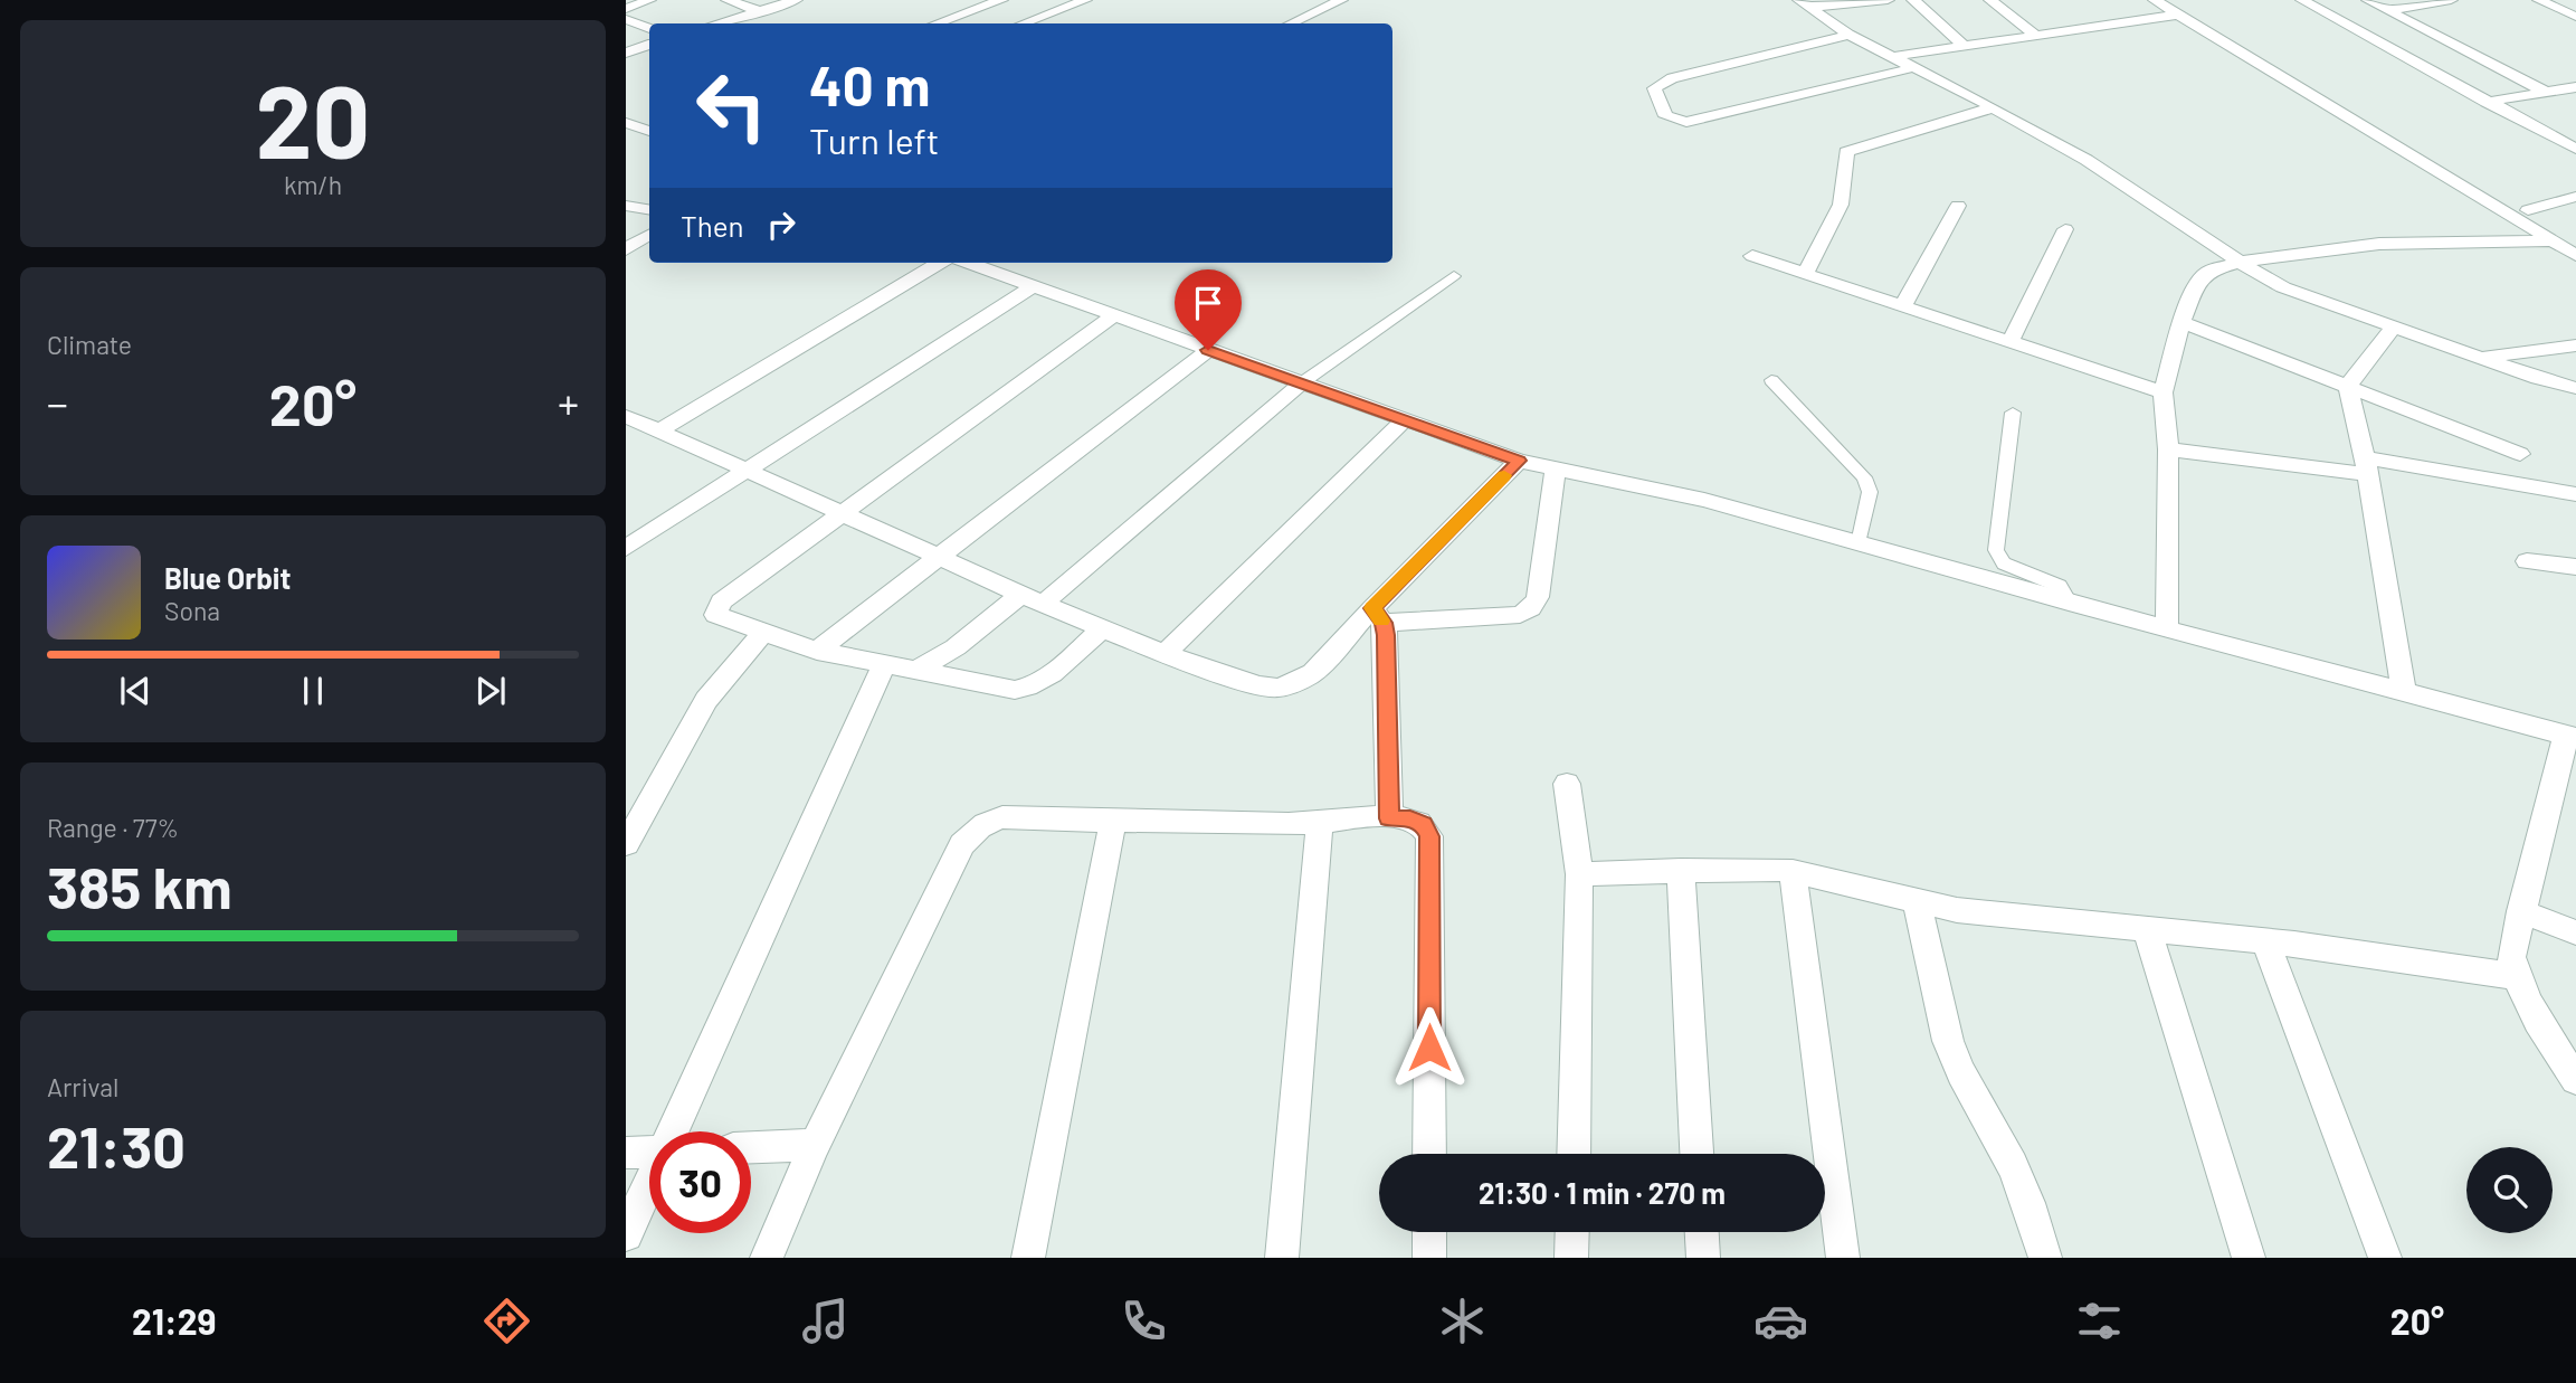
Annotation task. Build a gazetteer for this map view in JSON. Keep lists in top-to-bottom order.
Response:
{
  "page": {
    "tile": [
      ["20", "km/h"],
      "Climate",
      ["Range · 77%", "385 km"],
      ["Arrival", "21:30"]
    ],
    "turn": ["40 m", "Turn left"],
    "then": "Then",
    "heat": ["−", "20°", "+"],
    "song": ["Blue Orbit", "Sona"],
    "limit": "30",
    "trip": "21:30 · 1 min · 270 m",
    "tabs": ["21:29", "20°"]
  }
}
